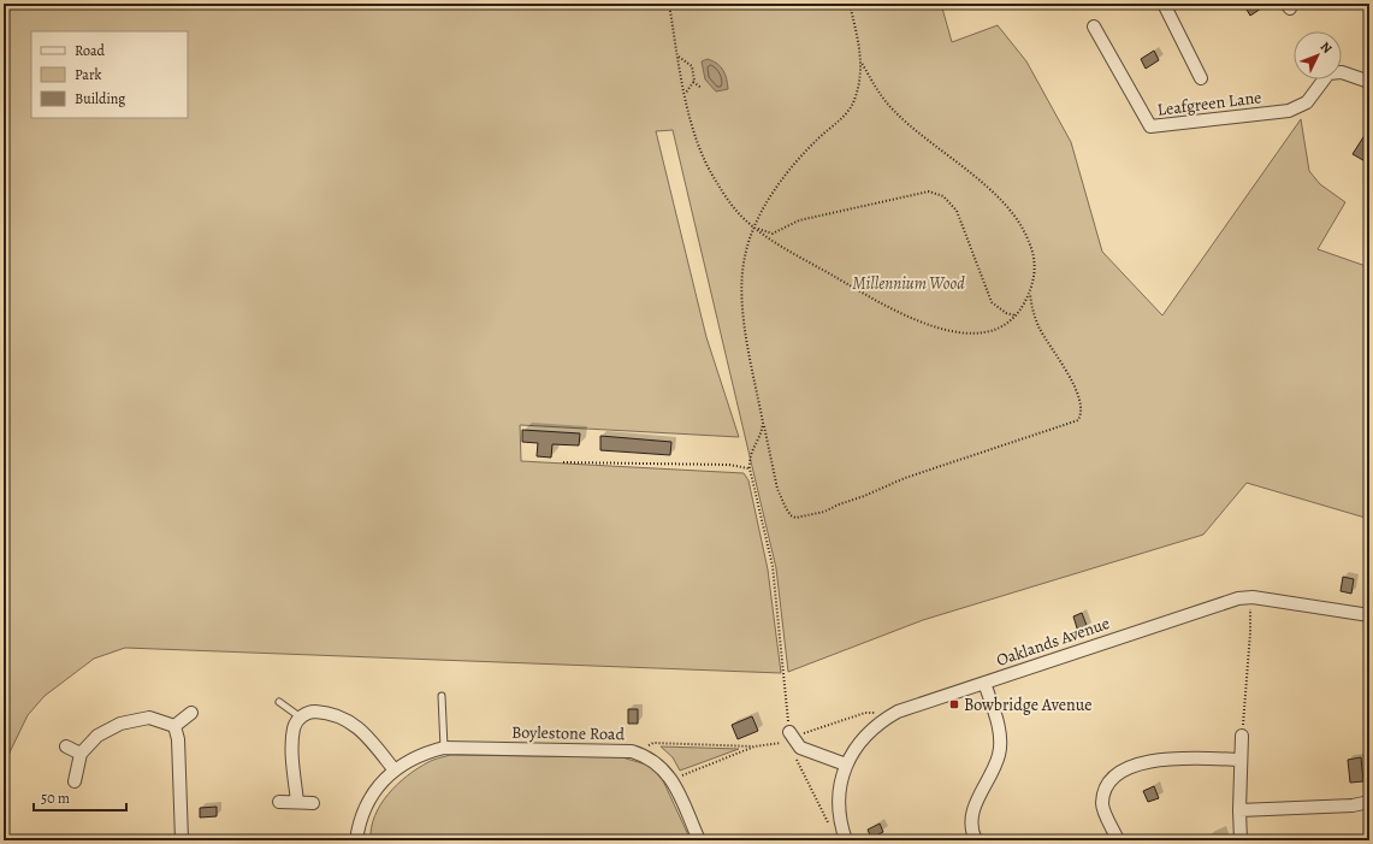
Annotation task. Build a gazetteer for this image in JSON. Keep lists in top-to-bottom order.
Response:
{
  "streets": {
    "street": ["Leafgreen Lane", "Oaklands Avenue", "Boylestone Road"]
  },
  "parks": ["Millennium Wood"],
  "places": {
    "transit": ["Bowbridge Avenue"]
  },
  "legend": ["Road", "Park", "Building"],
  "scale_bar": "50 m",
  "north": "top right"
}
